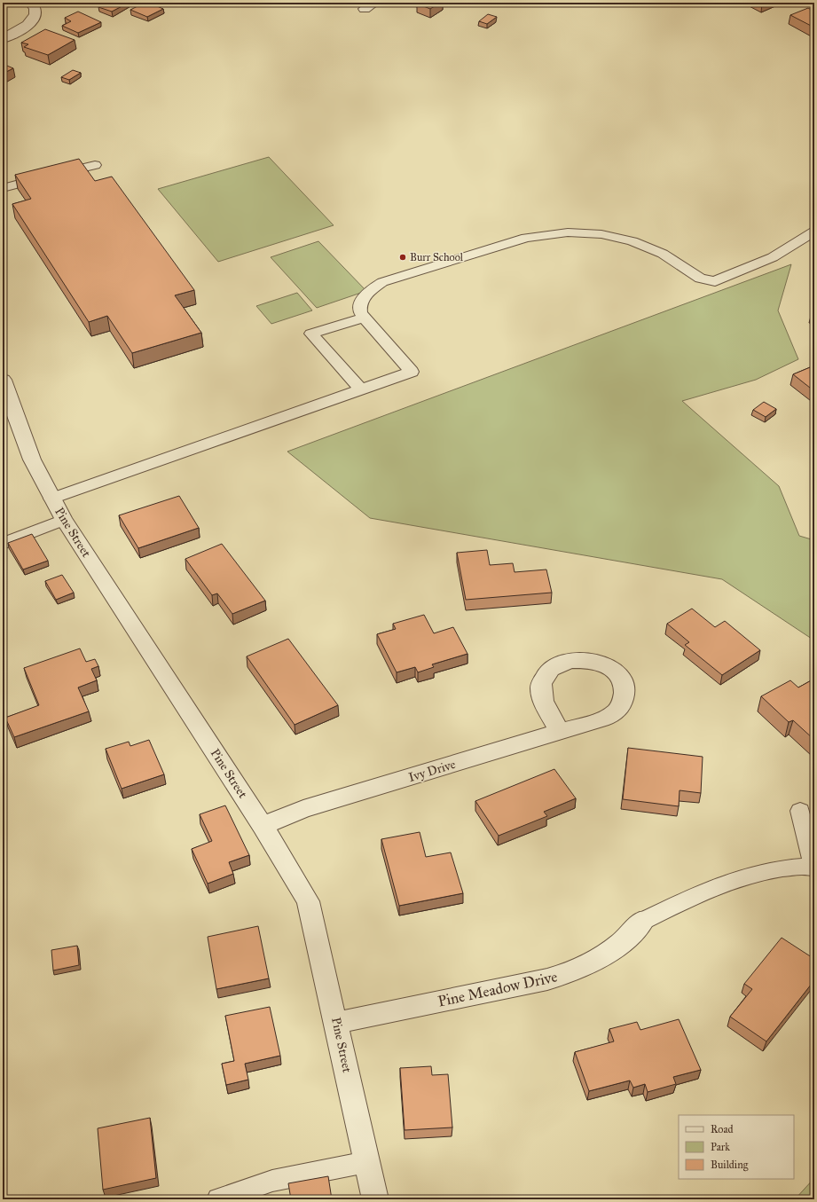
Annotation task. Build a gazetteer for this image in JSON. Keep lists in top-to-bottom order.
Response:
{
  "streets": {
    "street": ["Pine Street", "Ivy Drive", "Pine Meadow Drive"]
  },
  "crossings": [
    ["Pine Street", "Ivy Drive"],
    ["Pine Street", "Pine Meadow Drive"]
  ],
  "places": ["Burr School"],
  "legend": ["Road", "Park", "Building"]
}
